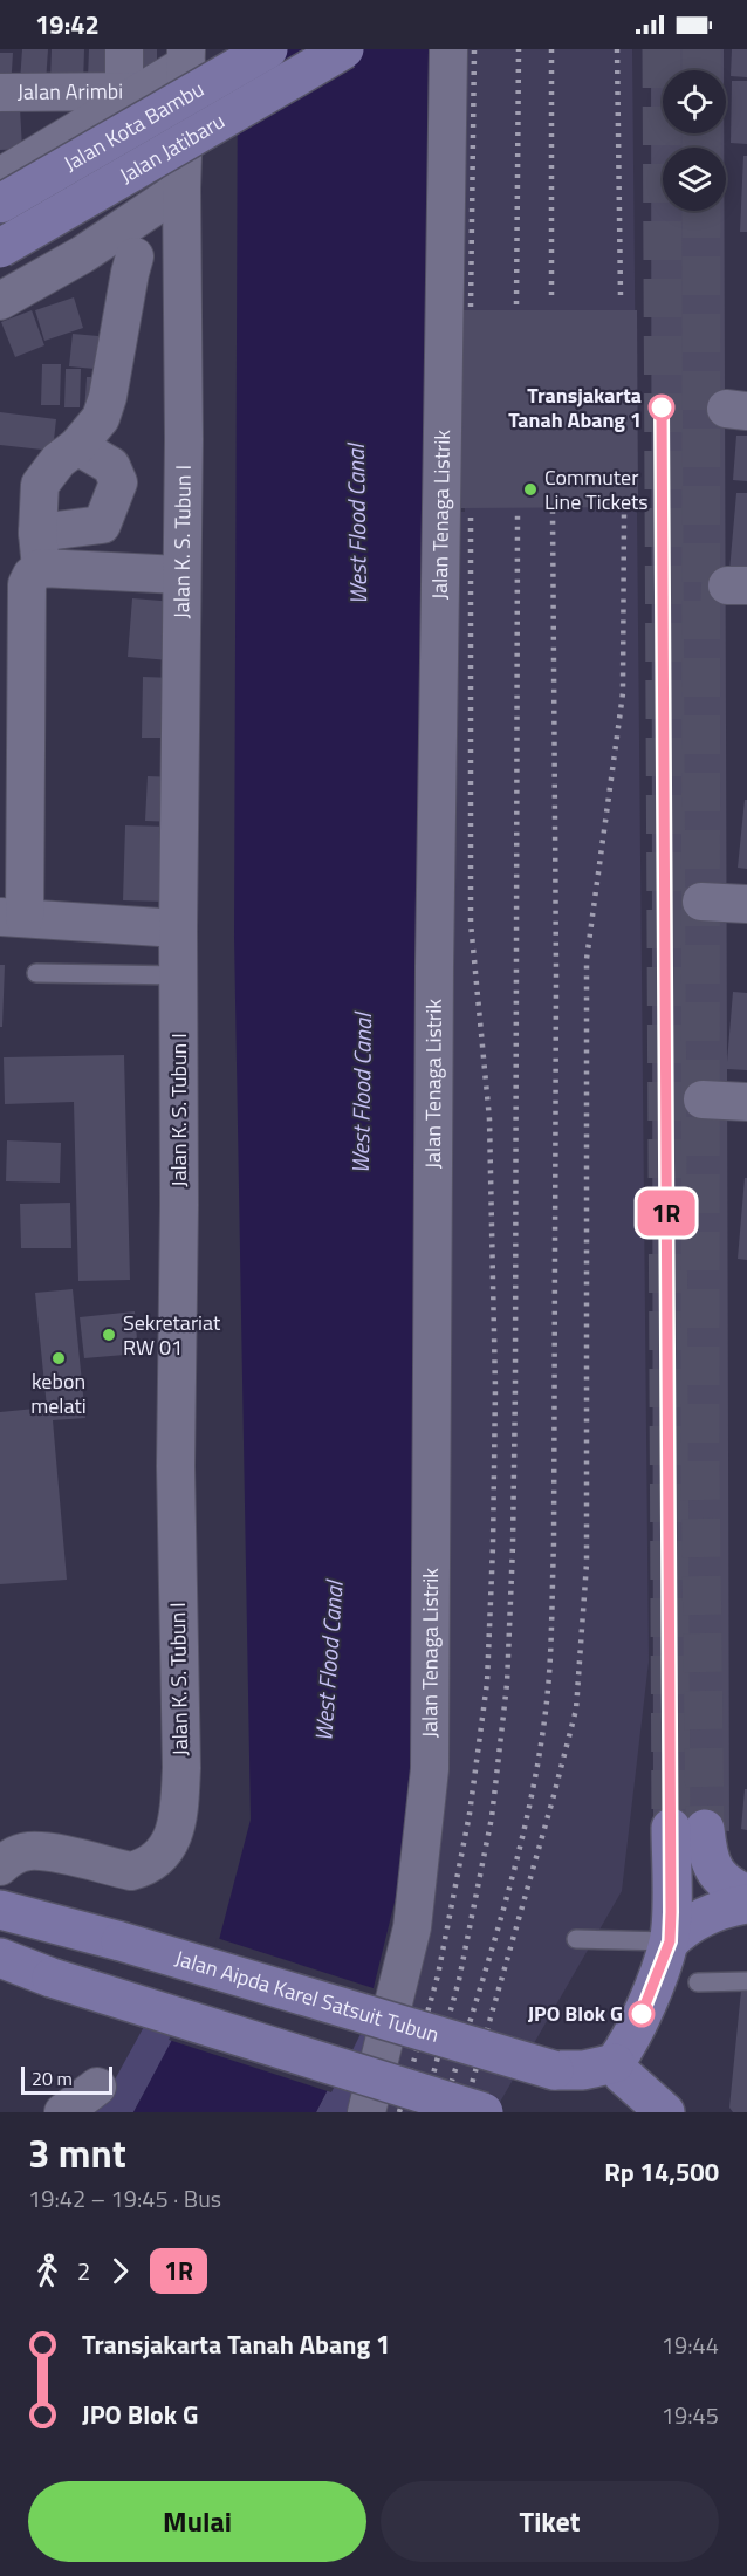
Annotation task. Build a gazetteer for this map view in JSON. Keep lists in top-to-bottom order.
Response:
{
  "streets": {
    "main road": ["Jalan Kota Bambu", "Jalan Jatibaru", "Jalan Aipda Karel Satsuit Tubun"],
    "street": ["Jalan Arimbi", "Jalan Tenaga Listrik", "Jalan K. S. Tubun I"]
  },
  "water": ["West Flood Canal"],
  "places": [
    "Transjakarta Tanah Abang 1",
    "Commuter Line Tickets",
    "Sekretariat RW 01",
    "kebon melati",
    "JPO Blok G"
  ],
  "lines": ["bus line 1R"],
  "scale_bar": "20 m",
  "page": {
    "status": "19:42",
    "on_map": "1R",
    "scale": "20 m",
    "heading": ["3 mnt", "19:42 – 19:45 · Bus", "Rp 14,500"],
    "legs": ["2", "1R"],
    "list": [
      {
        "name": "Transjakarta Tanah Abang 1",
        "value": "19:44"
      },
      {
        "name": "JPO Blok G",
        "value": "19:45"
      }
    ],
    "buttons": ["Mulai", "Tiket"]
  }
}
